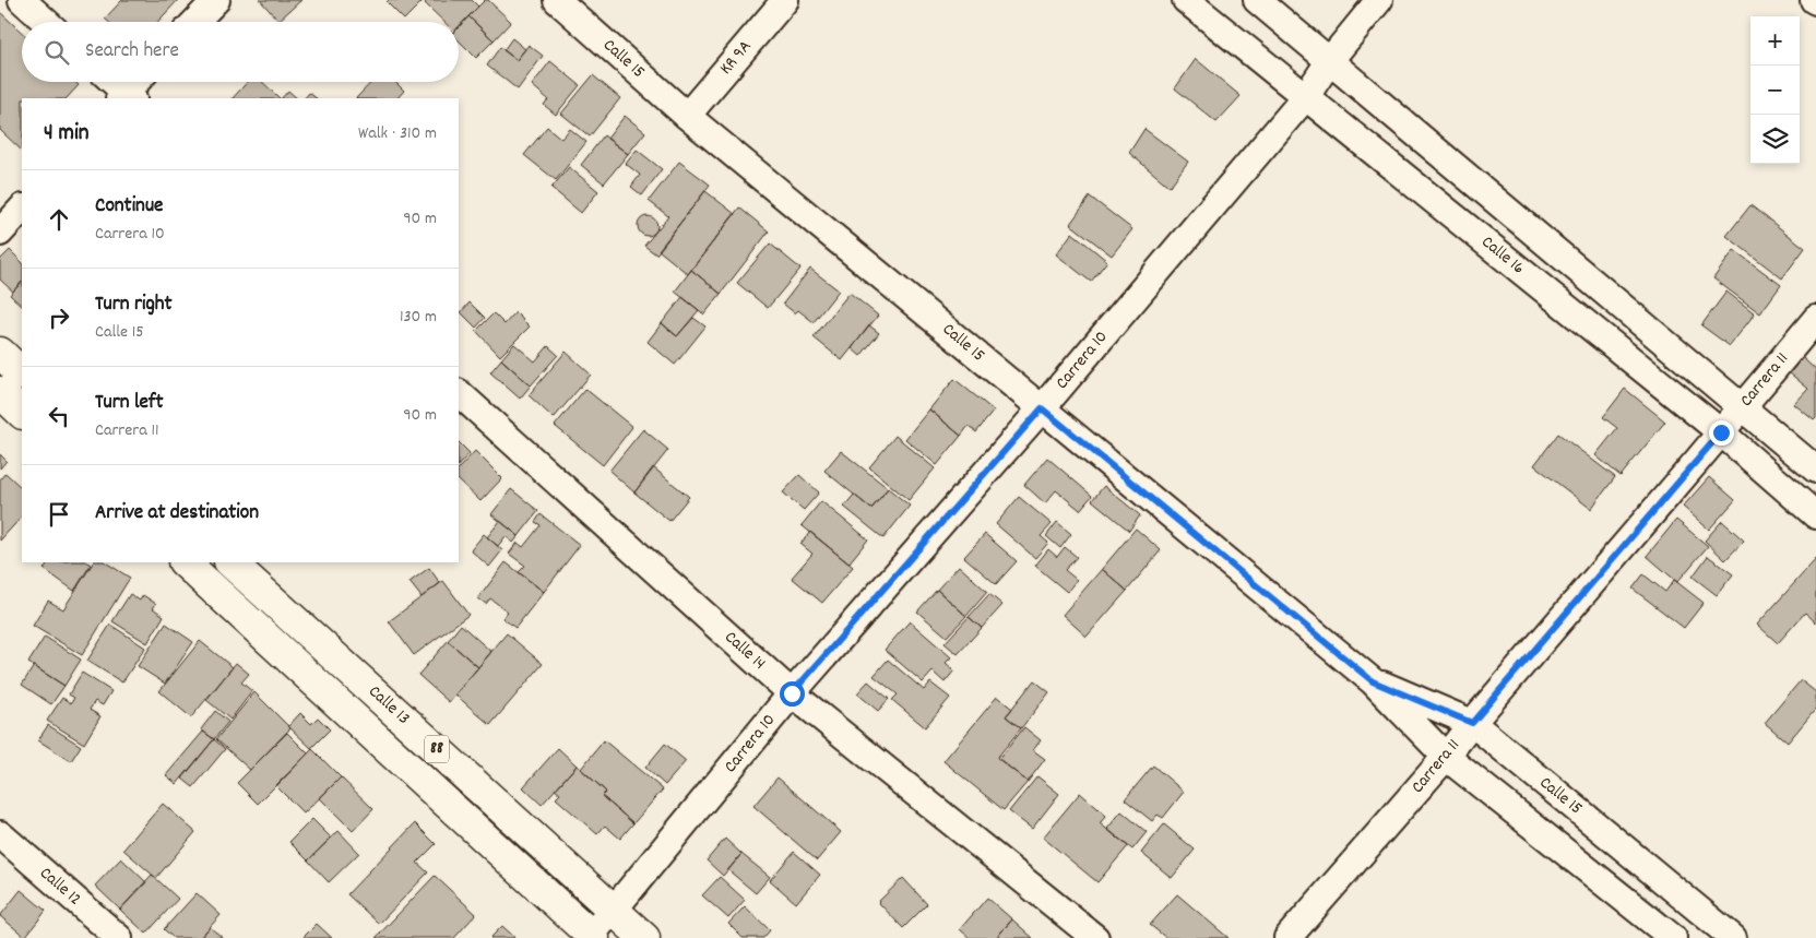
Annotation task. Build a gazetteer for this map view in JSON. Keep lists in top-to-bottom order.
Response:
{
  "streets": {
    "highway": ["Calle 13", "88"],
    "street": [
      "KR 9A",
      "Calle 15",
      "Calle 16",
      "Carrera 10",
      "Carrera 11",
      "Calle 14",
      "Calle 12"
    ]
  },
  "crossings": [
    ["KR 9A", "Calle 15"],
    ["Calle 15", "Carrera 10"],
    ["Calle 15", "Carrera 11"],
    ["Calle 16", "Carrera 10"],
    ["Calle 16", "Carrera 11"],
    ["Carrera 10", "Calle 14"],
    ["Carrera 10", "Calle 13"]
  ],
  "page": {
    "map_buttons": ["+", "−"],
    "search": "Search here",
    "heading": ["4 min", "Walk · 310 m"],
    "list": [
      ["Continue", "Carrera 10", "90 m"],
      ["Turn right", "Calle 15", "130 m"],
      ["Turn left", "Carrera 11", "90 m"],
      "Arrive at destination"
    ]
  }
}
